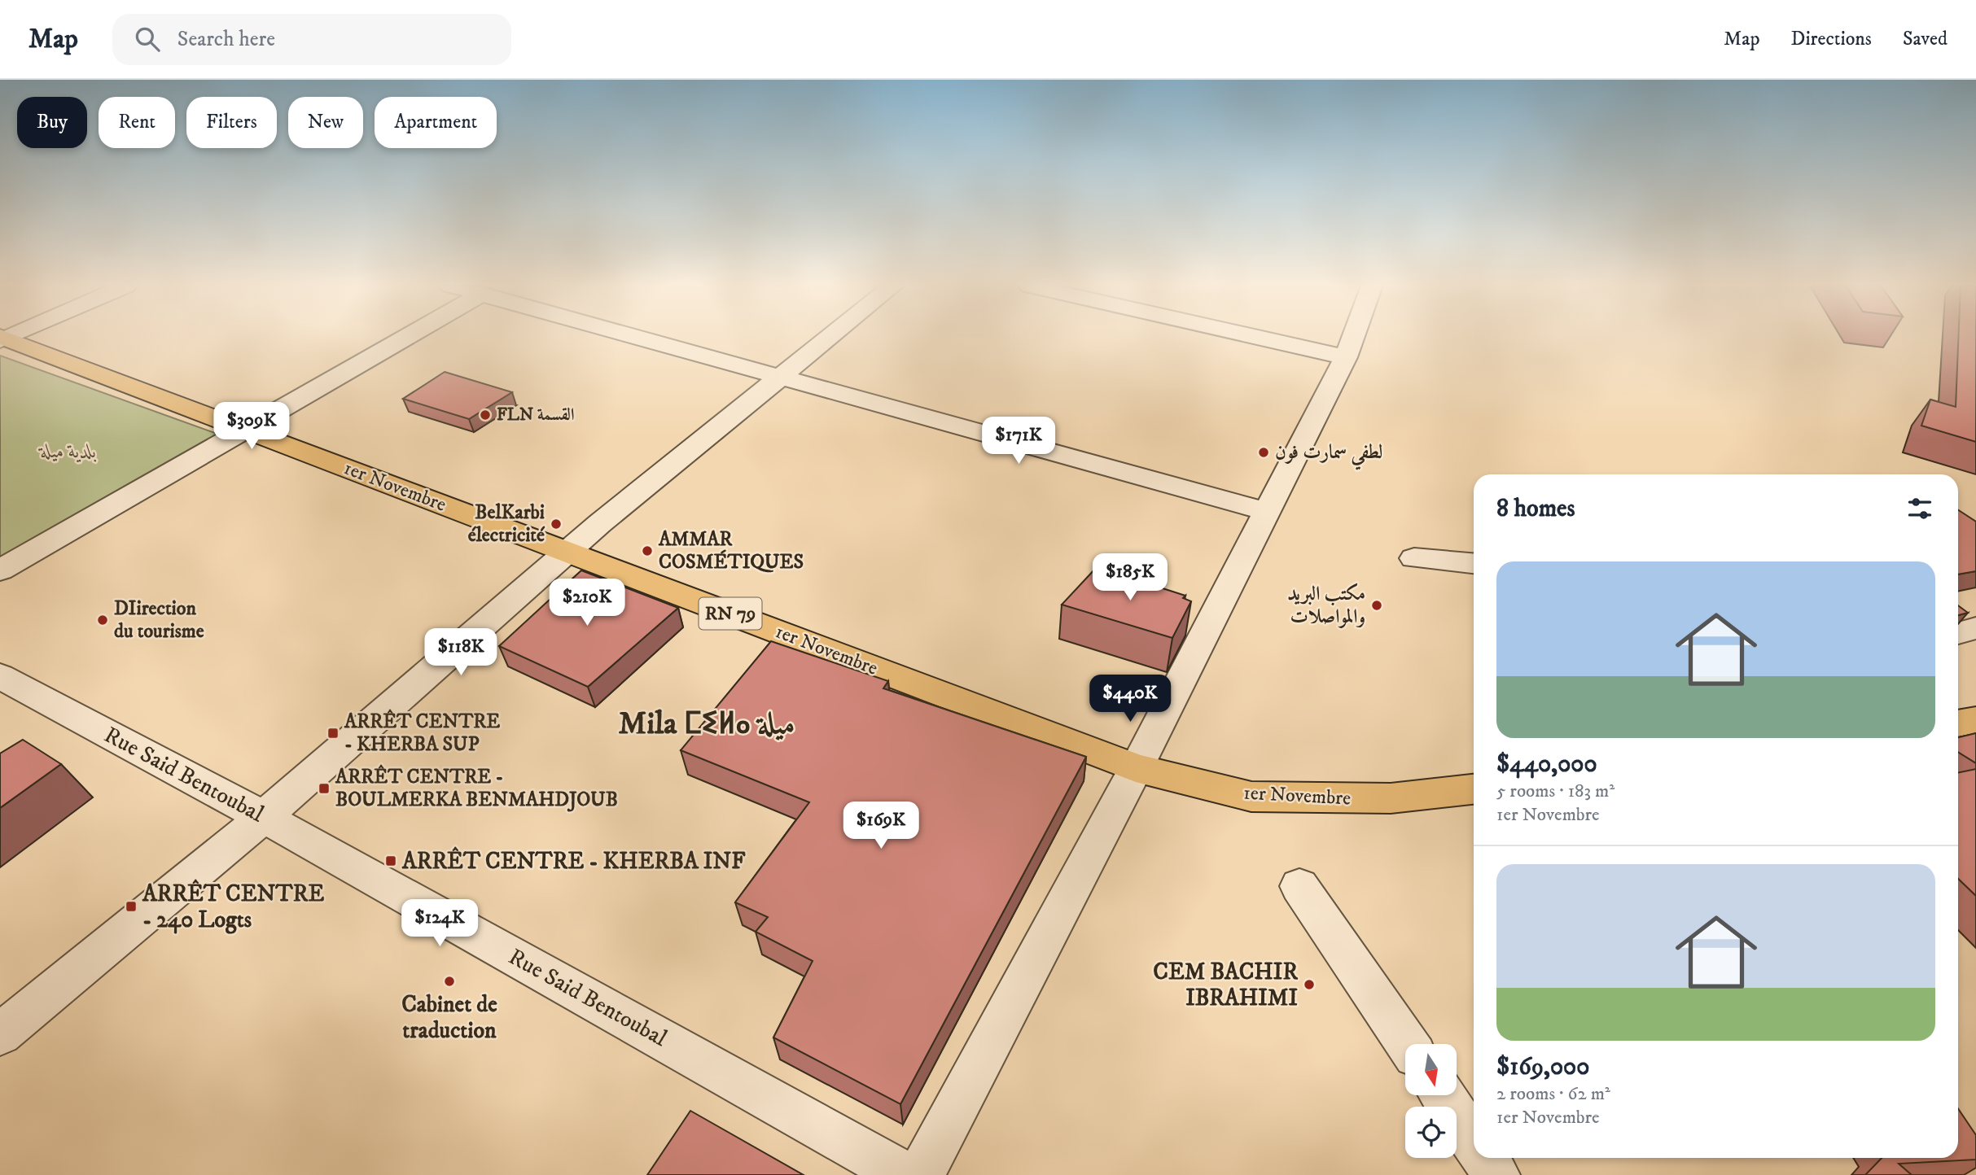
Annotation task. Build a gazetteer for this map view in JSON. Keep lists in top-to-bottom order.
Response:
{
  "streets": {
    "main road": ["1er Novembre", "RN 79"],
    "street": ["Rue Said Bentoubal"]
  },
  "districts": ["Mila ⵎⵉⵍⴰ ميلة"],
  "parks": ["بلدية ميلة"],
  "places": {
    "other": [
      "FLN القسمة",
      "لطفي سمارت فون",
      "BelKarbi électricité",
      "AMMAR COSMÉTIQUES",
      "مكتب البريد والمواصلات",
      "DIirection du tourisme",
      "Cabinet de traduction",
      "CEM BACHIR IBRAHIMI"
    ],
    "transit": [
      "ARRÊT CENTRE - KHERBA SUP",
      "ARRÊT CENTRE - BOULMERKA BENMAHDJOUB",
      "ARRÊT CENTRE - KHERBA INF",
      "ARRÊT CENTRE - 240 Logts"
    ]
  },
  "north": "bottom",
  "page": {
    "header": "Map",
    "search": "Search here",
    "nav": ["Map", "Directions", "Saved"],
    "chip": [
      "Buy",
      "Rent",
      "Filters",
      "New",
      "Apartment"
    ],
    "price": [
      "$309K",
      "$171K",
      "$185K",
      "$210K",
      "$118K",
      "$440K",
      "$169K",
      "$124K"
    ],
    "heading": "8 homes",
    "list": [
      {
        "name": "$440,000",
        "note": "5 rooms · 183 m² · 1er Novembre"
      },
      {
        "name": "$169,000",
        "note": "2 rooms · 62 m² · 1er Novembre"
      }
    ]
  }
}
